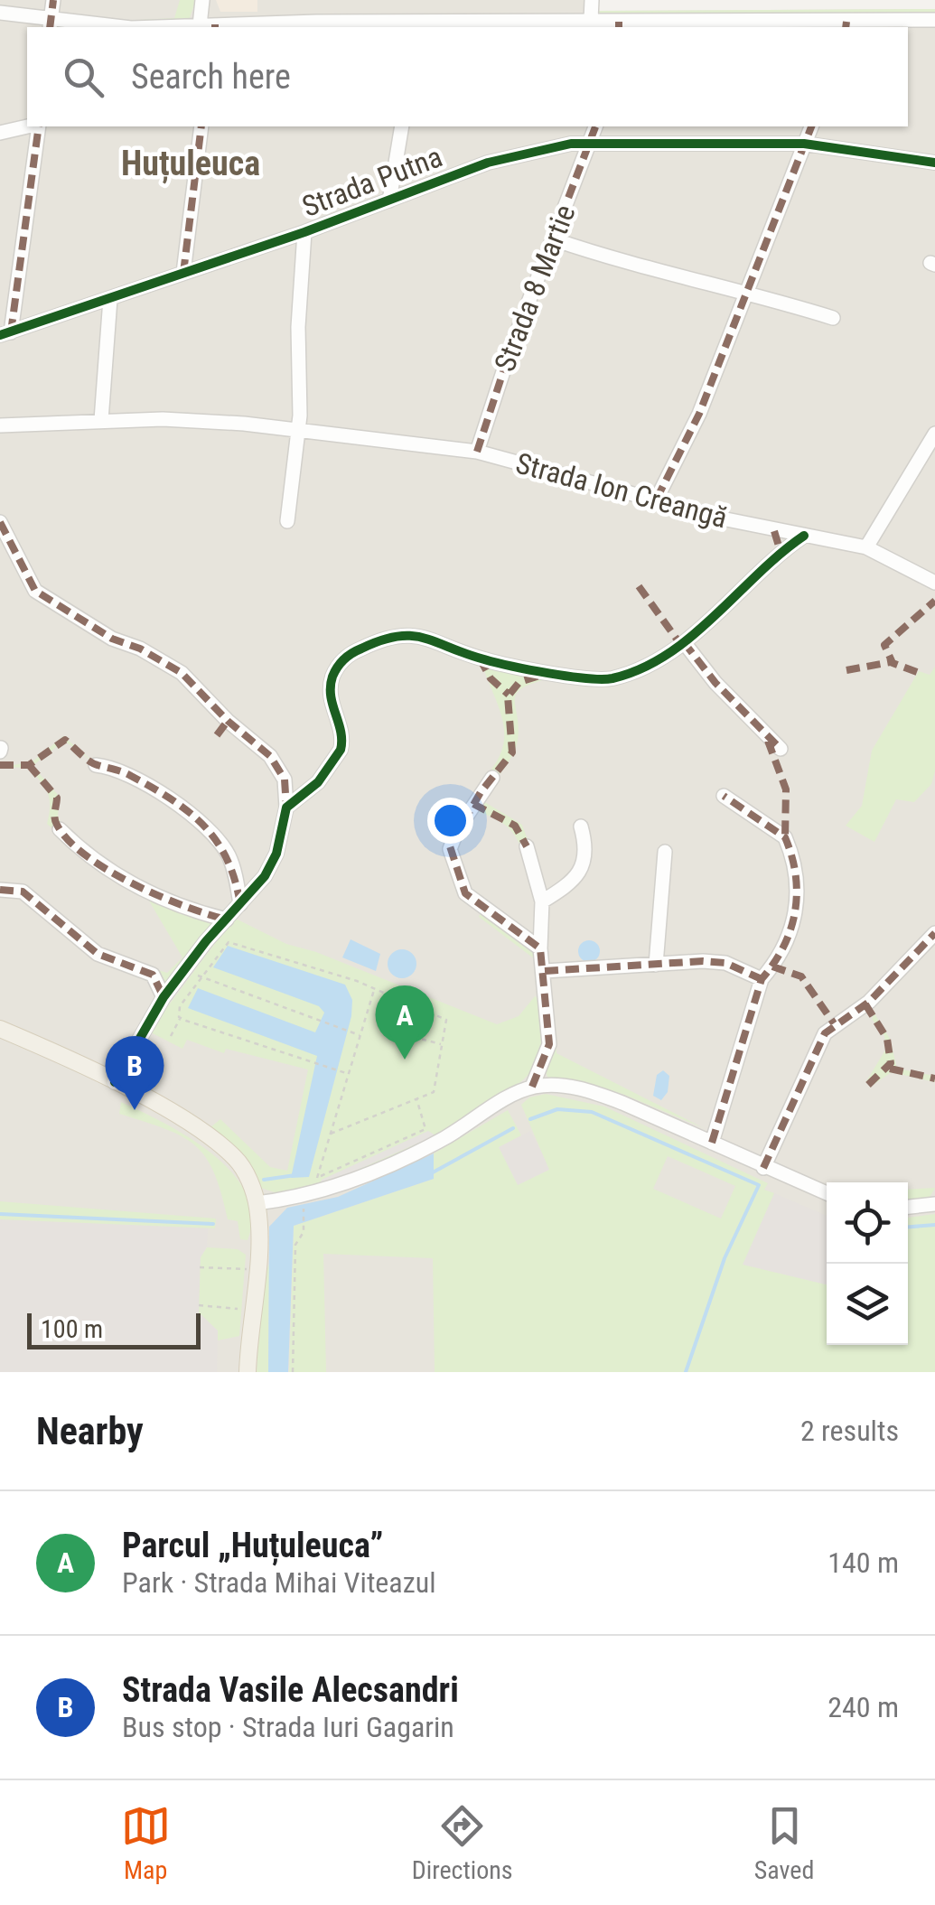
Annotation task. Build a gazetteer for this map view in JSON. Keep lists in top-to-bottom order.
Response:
{
  "streets": {
    "street": ["Strada Putna", "Strada 8 Martie", "Strada Ion Creangă"]
  },
  "crossings": [
    ["Strada Putna", "Strada 8 Martie"],
    ["Strada 8 Martie", "Strada Ion Creangă"]
  ],
  "districts": ["Huțuleuca"],
  "scale_bar": "100 m",
  "page": {
    "search": "Search here",
    "pins": ["A", "B"],
    "scale": "100 m",
    "heading": ["Nearby", "2 results"],
    "list": [
      {
        "mark": "A",
        "name": "Parcul „Huțuleuca”",
        "note": "Park · Strada Mihai Viteazul",
        "value": "140 m"
      },
      {
        "mark": "B",
        "name": "Strada Vasile Alecsandri",
        "note": "Bus stop · Strada Iuri Gagarin",
        "value": "240 m"
      }
    ],
    "nav": ["Map", "Directions", "Saved"]
  }
}
